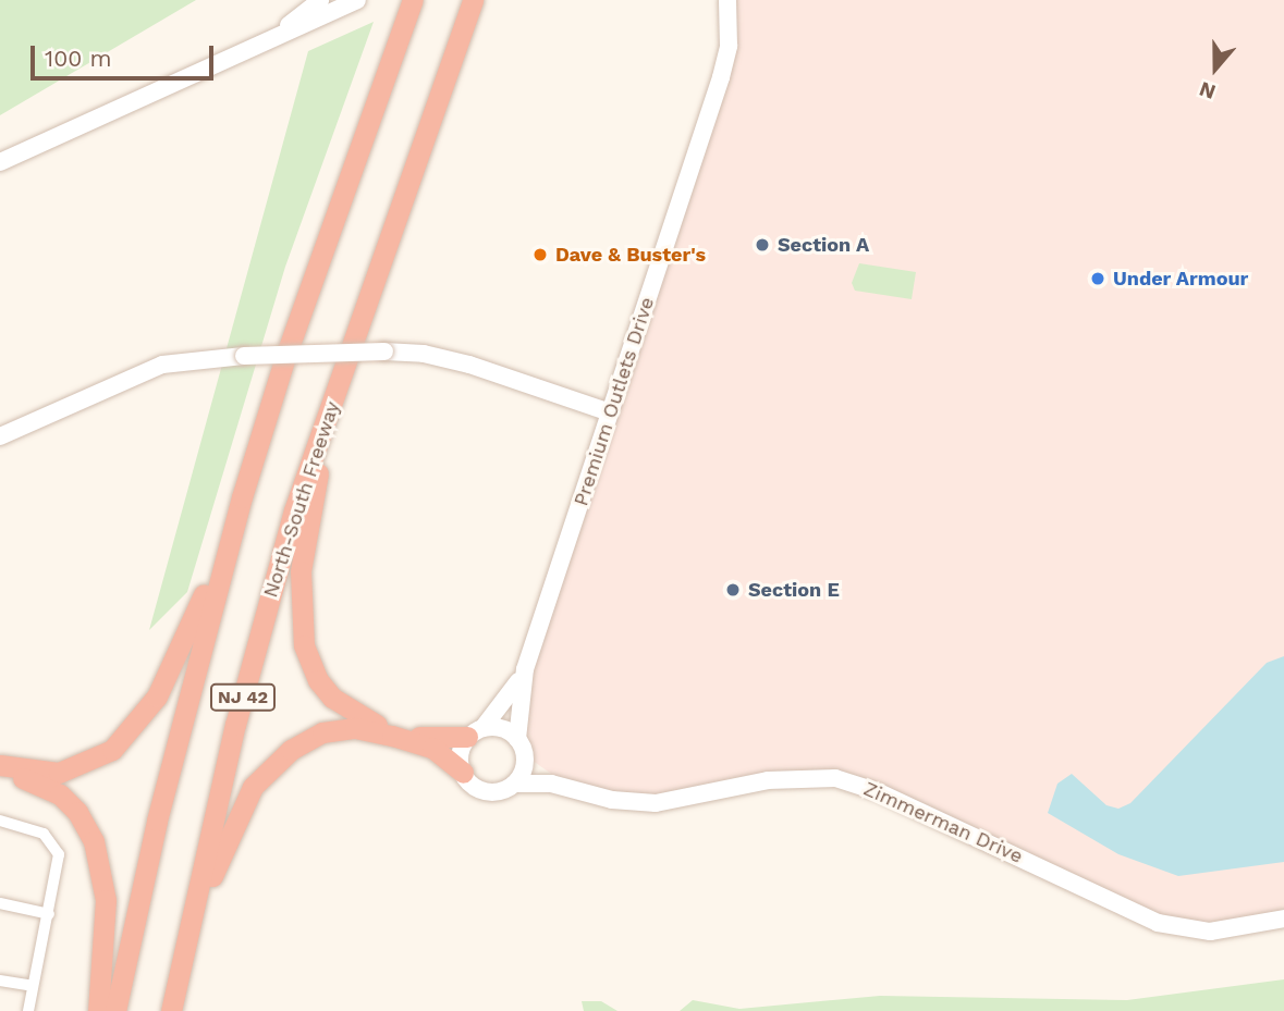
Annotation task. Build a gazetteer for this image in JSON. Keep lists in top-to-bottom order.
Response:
{
  "streets": {
    "highway": ["North-South Freeway", "NJ 42"],
    "street": ["Premium Outlets Drive", "Zimmerman Drive"]
  },
  "crossings": [
    ["Premium Outlets Drive", "Zimmerman Drive"]
  ],
  "places": [
    "Section A",
    "Dave & Buster's",
    "Under Armour",
    "Section E"
  ],
  "scale_bar": "100 m",
  "north": "bottom"
}
